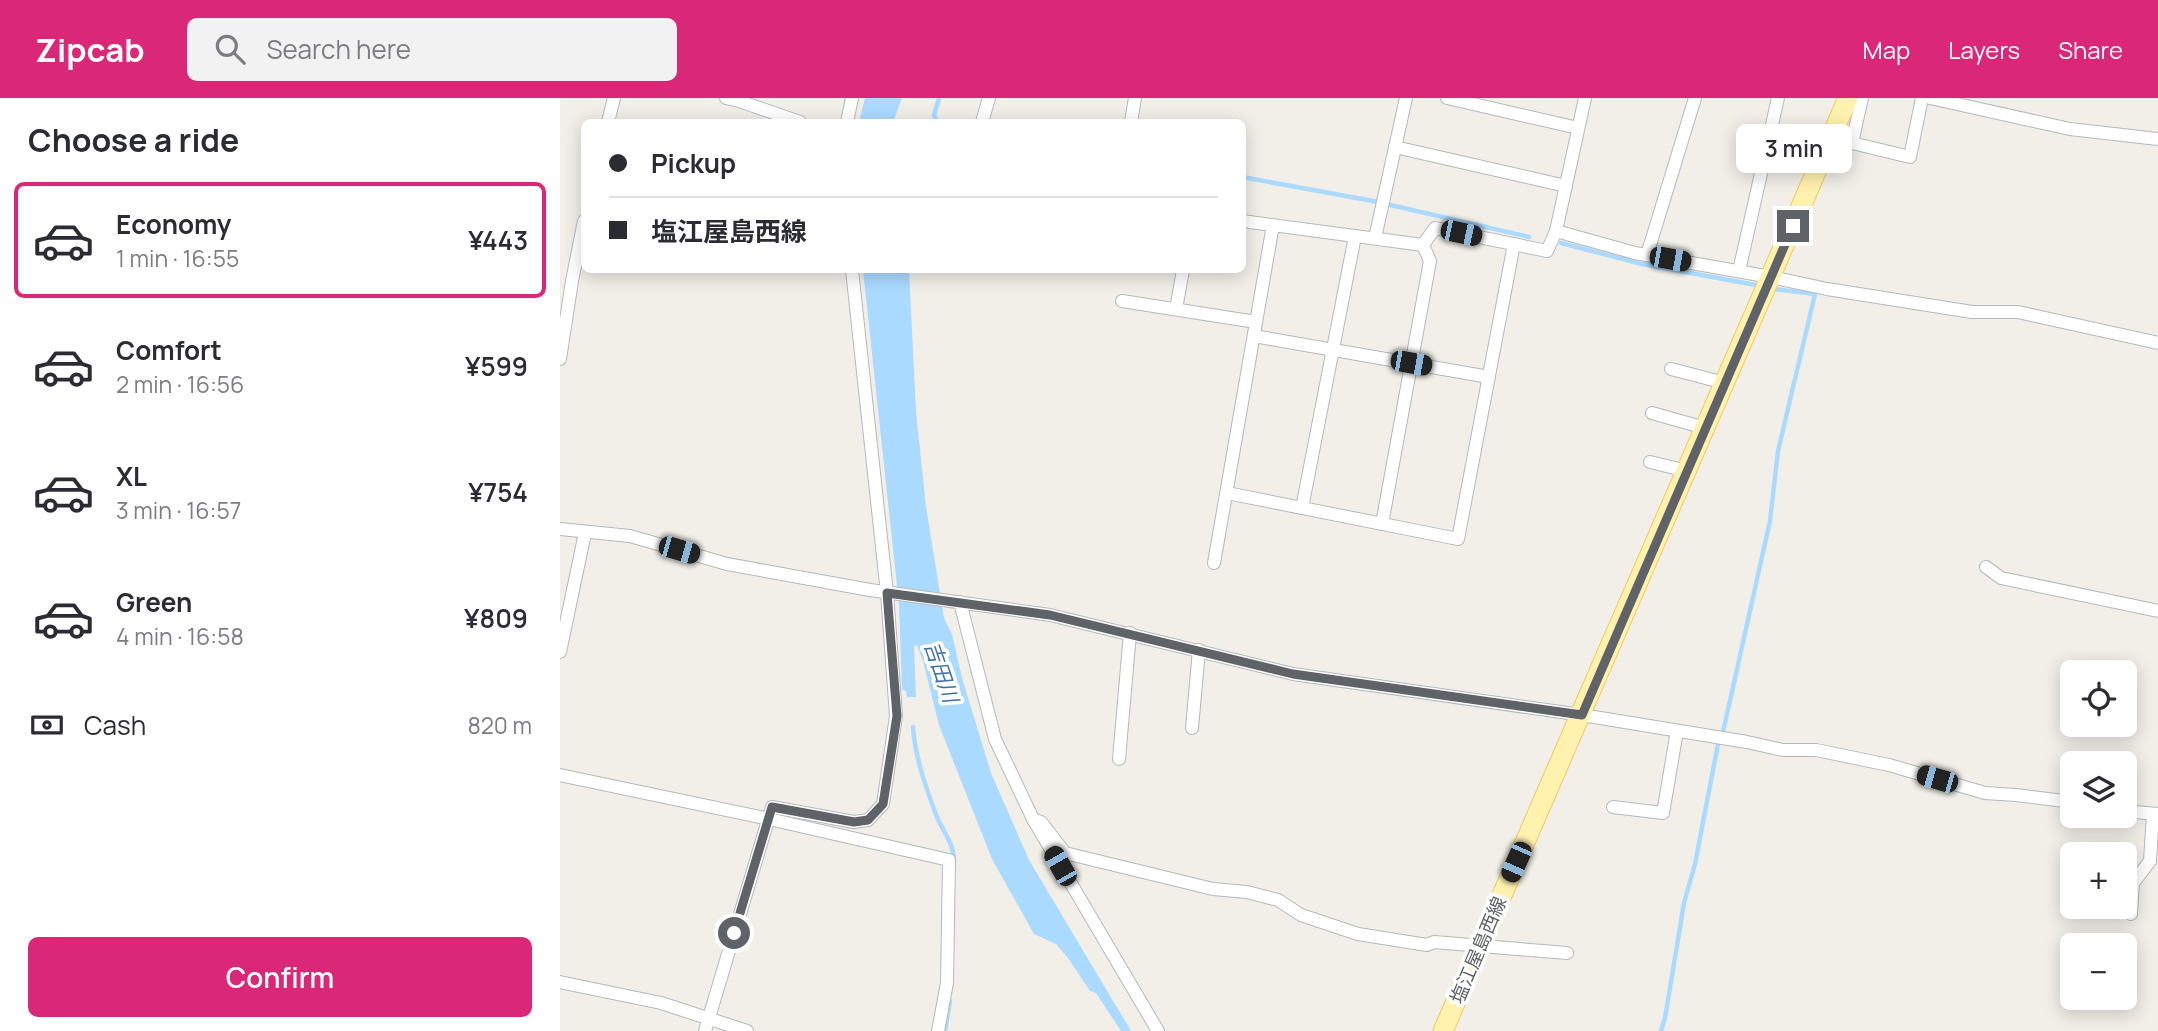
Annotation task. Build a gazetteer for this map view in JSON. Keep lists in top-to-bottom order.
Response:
{
  "streets": {
    "main road": ["塩江屋島西線"]
  },
  "water": ["吉田川"],
  "page": {
    "header": "Zipcab",
    "search": "Search here",
    "nav": ["Map", "Layers", "Share"],
    "heading": "Choose a ride",
    "banner": ["Pickup", "塩江屋島西線"],
    "bubble": "3 min",
    "list": [
      {
        "name": "Economy",
        "note": "1 min · 16:55",
        "value": "¥443"
      },
      {
        "name": "Comfort",
        "note": "2 min · 16:56",
        "value": "¥599"
      },
      {
        "name": "XL",
        "note": "3 min · 16:57",
        "value": "¥754"
      },
      {
        "name": "Green",
        "note": "4 min · 16:58",
        "value": "¥809"
      }
    ],
    "map_buttons": ["+", "−"],
    "pay": ["Cash", "820 m"],
    "buttons": "Confirm"
  }
}
